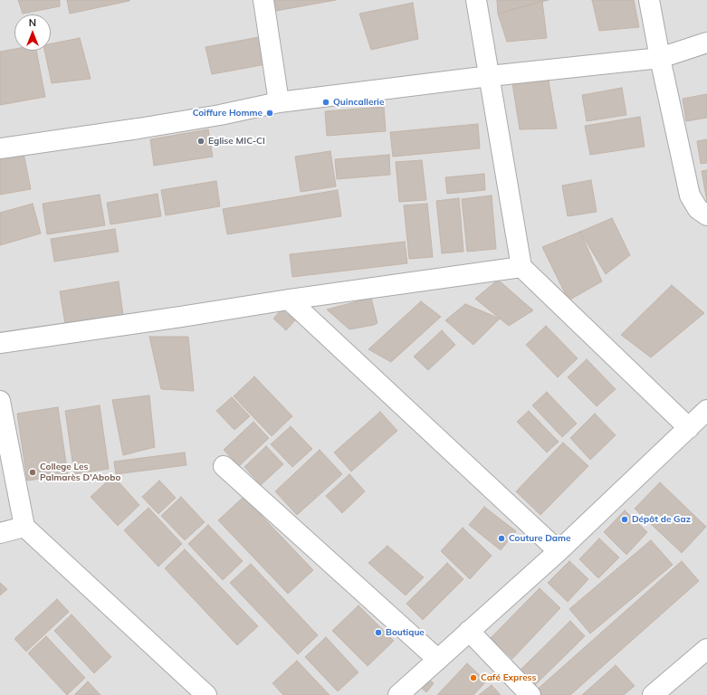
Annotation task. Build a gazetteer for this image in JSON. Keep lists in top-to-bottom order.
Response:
{
  "places": [
    "Quincallerie",
    "Coiffure Homme",
    "Eglise MIC-CI",
    "College Les Palmarès D'Abobo",
    "Dépôt de Gaz",
    "Couture Dame",
    "Boutique",
    "Café Express"
  ],
  "north": "top"
}
